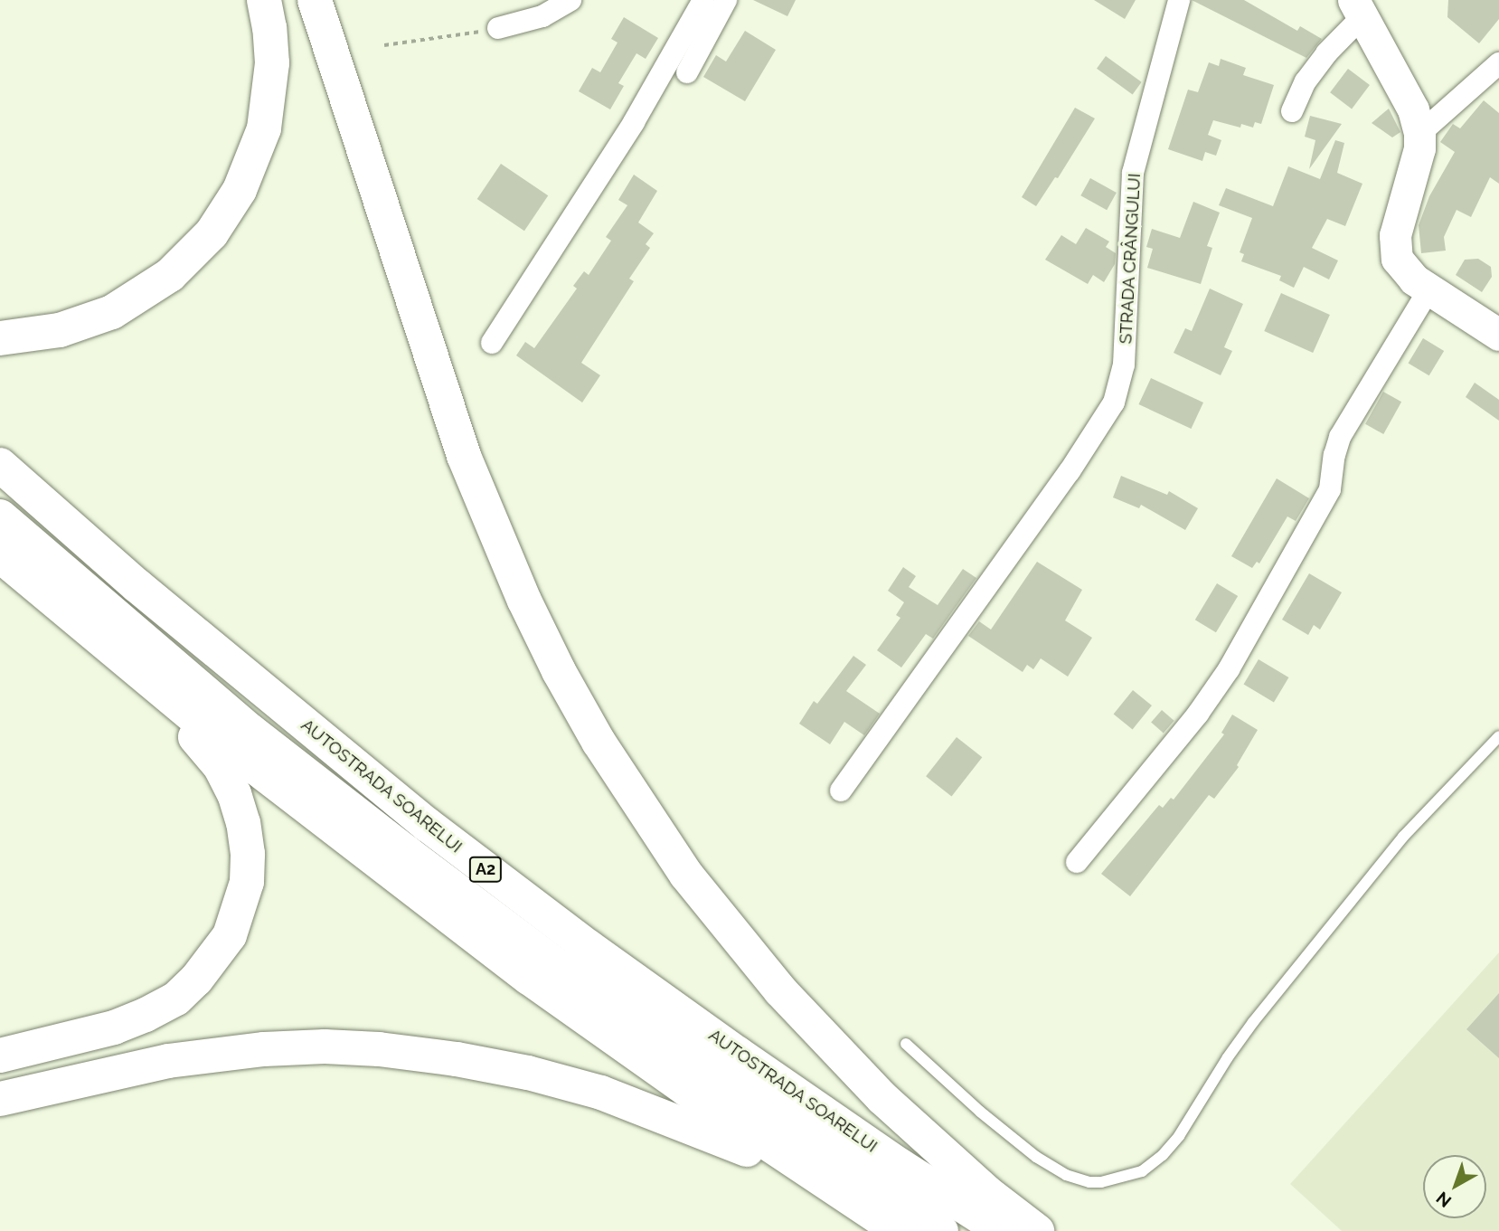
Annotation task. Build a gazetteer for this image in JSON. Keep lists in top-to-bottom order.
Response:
{
  "streets": {
    "highway": ["AUTOSTRADA SOARELUI", "A2"],
    "street": ["STRADA CRÂNGULUI"]
  },
  "north": "bottom left"
}
